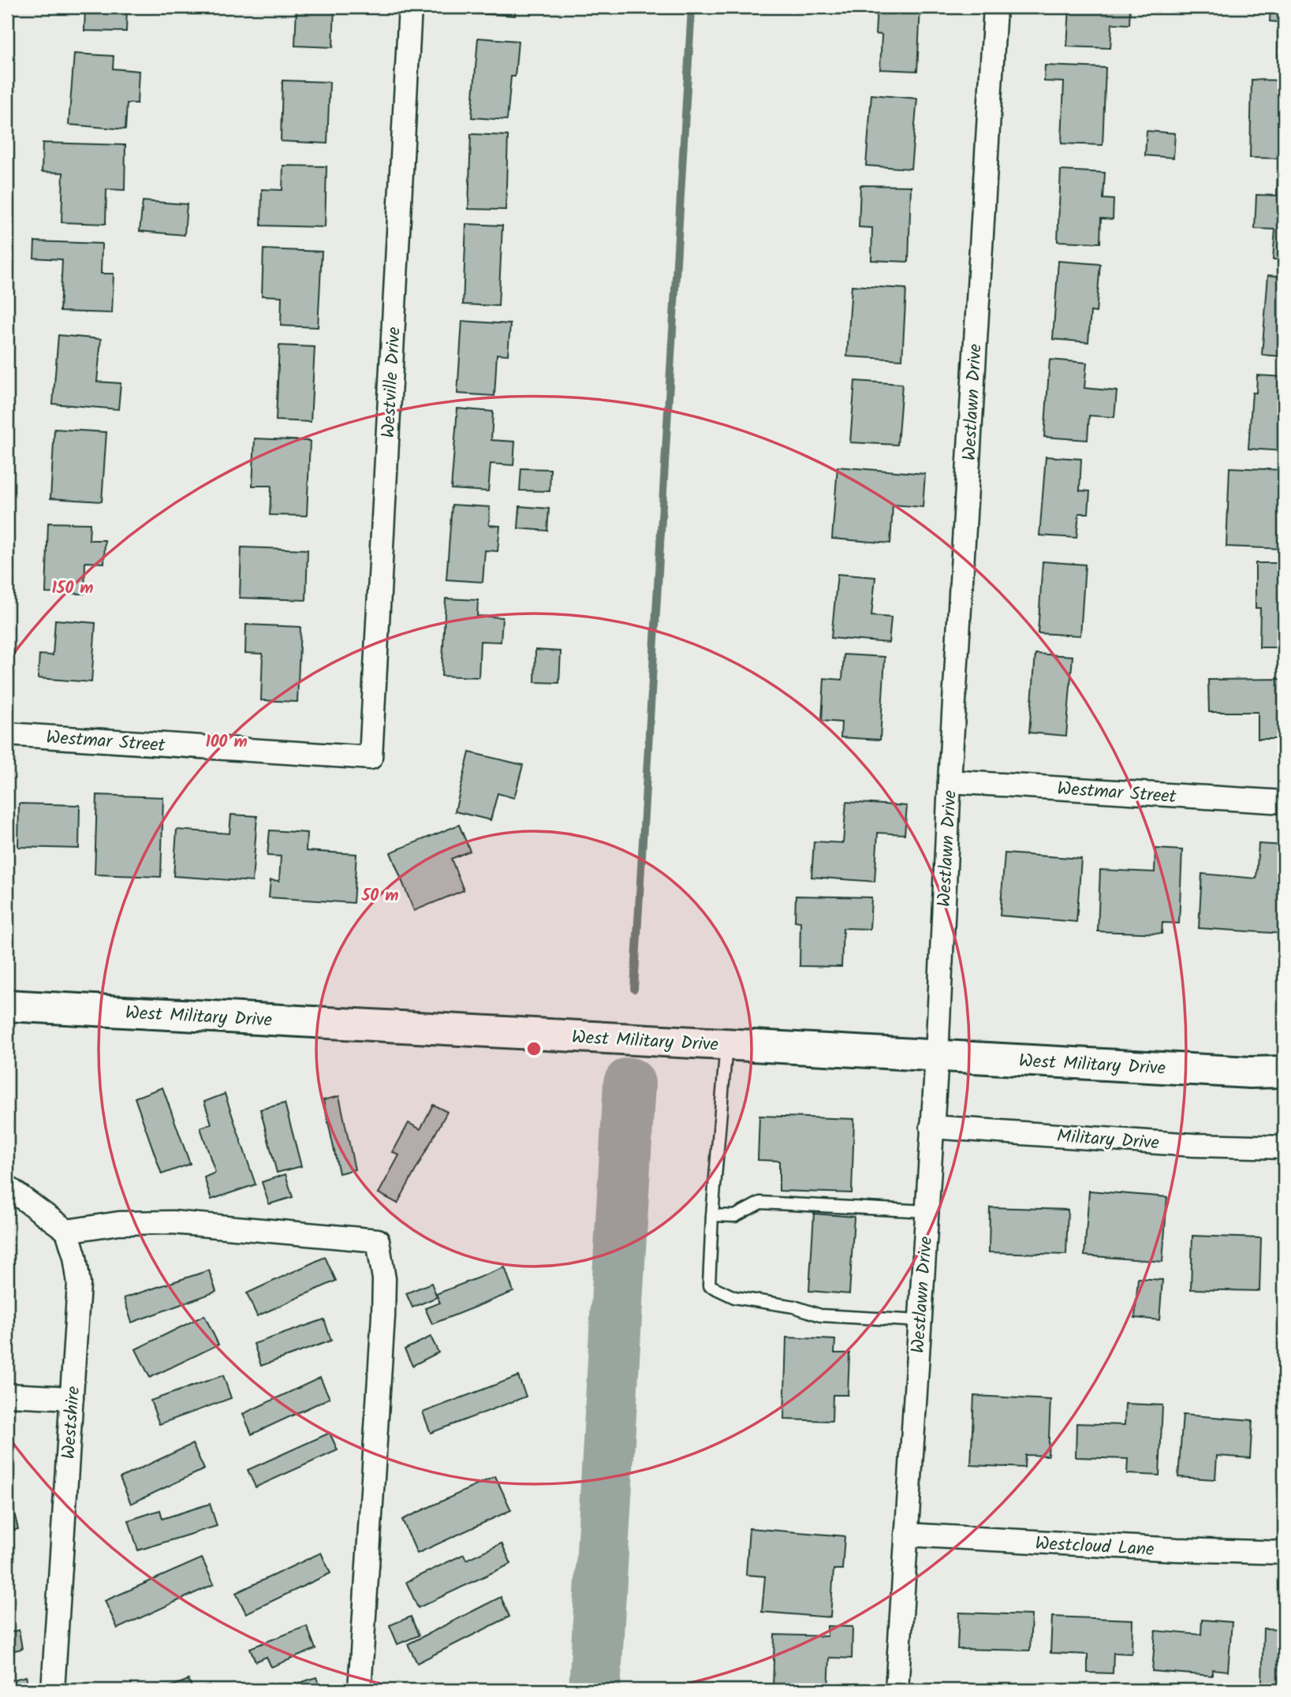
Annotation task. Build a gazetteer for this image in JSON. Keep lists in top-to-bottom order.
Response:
{
  "streets": {
    "main road": ["West Military Drive"],
    "street": [
      "Westville Drive",
      "Westlawn Drive",
      "Westmar Street",
      "Military Drive",
      "Westshire",
      "Westcloud Lane"
    ]
  },
  "crossings": [
    ["Westville Drive", "Westmar Street"],
    ["Westlawn Drive", "Westmar Street"],
    ["Westlawn Drive", "West Military Drive"],
    ["Westlawn Drive", "Military Drive"],
    ["Westlawn Drive", "Westcloud Lane"]
  ],
  "rings": ["150 m", "100 m", "50 m"]
}
